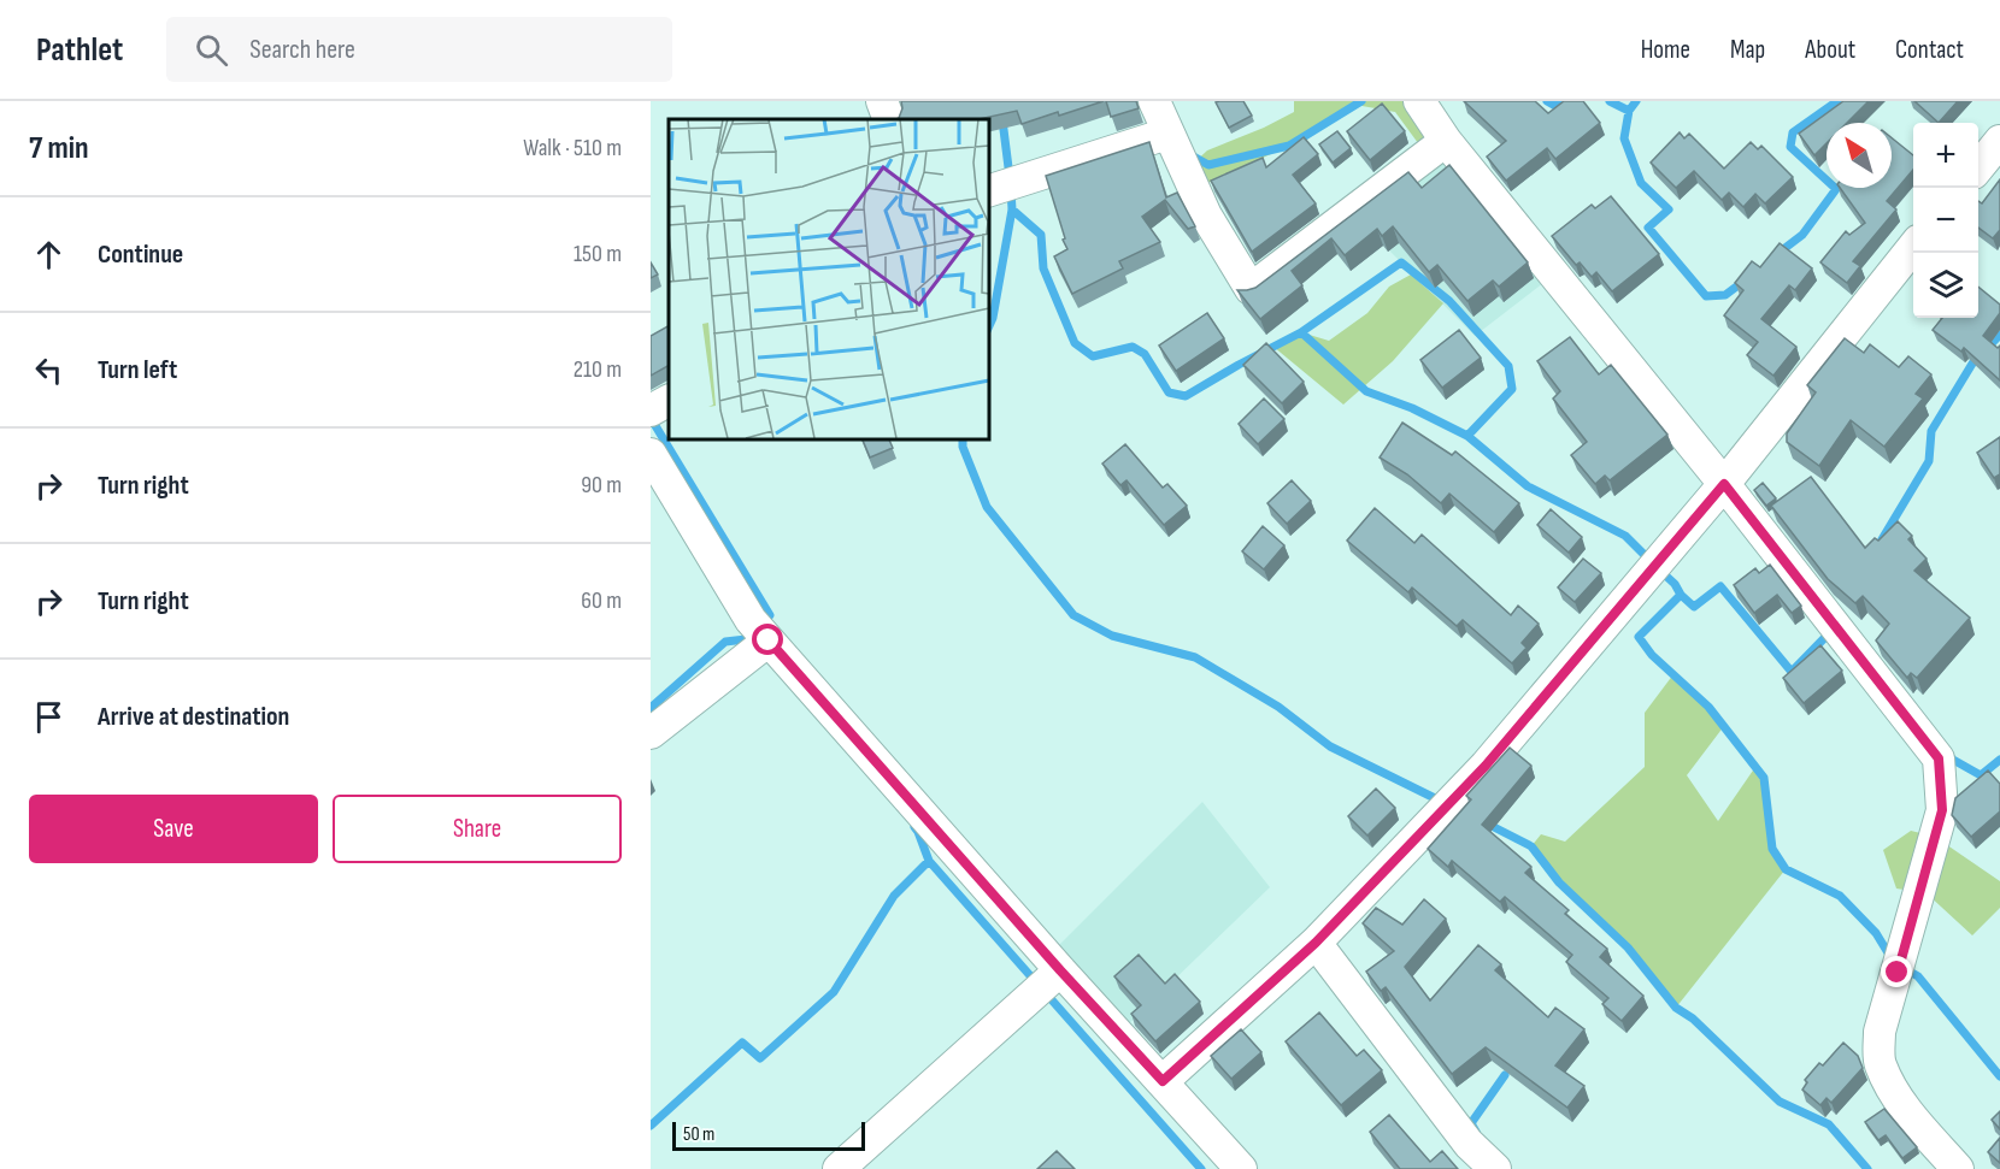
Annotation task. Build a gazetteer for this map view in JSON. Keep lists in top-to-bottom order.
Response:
{
  "scale_bar": "50 m",
  "north": "top left",
  "page": {
    "header": "Pathlet",
    "search": "Search here",
    "nav": [
      "Home",
      "Map",
      "About",
      "Contact"
    ],
    "heading": ["7 min", "Walk · 510 m"],
    "map_buttons": ["+", "−"],
    "list": [
      ["Continue", "150 m"],
      ["Turn left", "210 m"],
      ["Turn right", "90 m"],
      ["Turn right", "60 m"],
      "Arrive at destination"
    ],
    "buttons": ["Save", "Share"],
    "scale": "50 m"
  }
}
